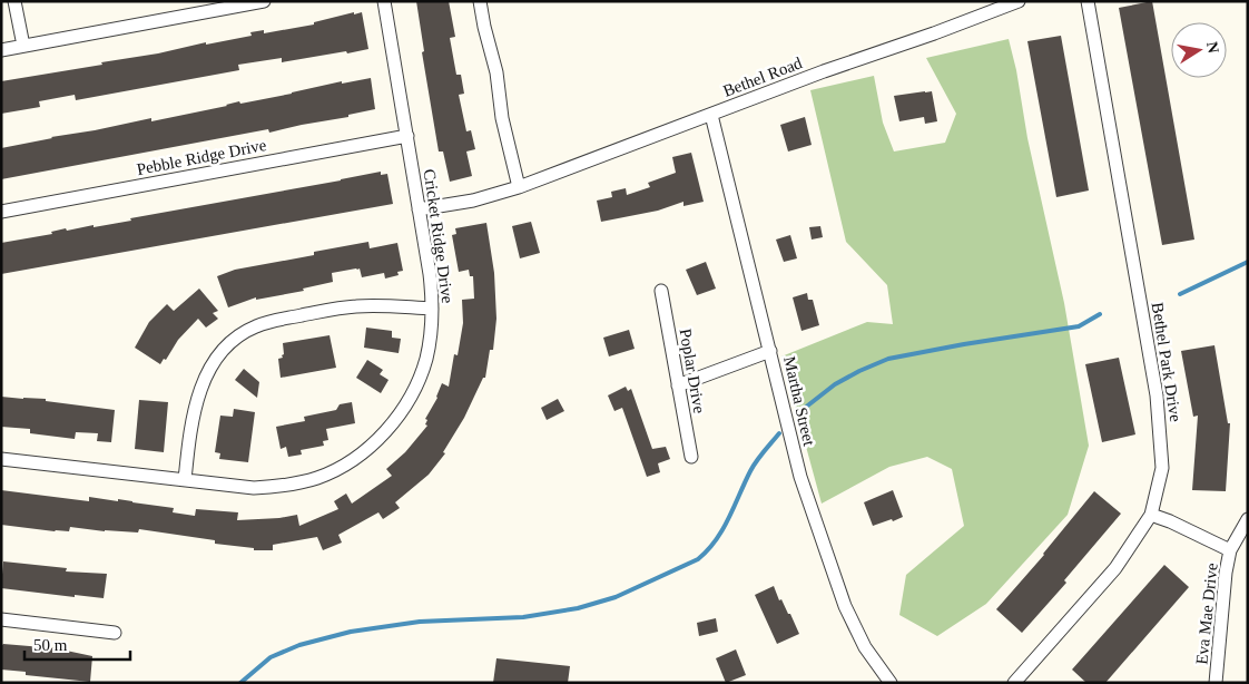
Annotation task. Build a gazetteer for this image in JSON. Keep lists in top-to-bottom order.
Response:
{
  "streets": {
    "street": [
      "Bethel Road",
      "Pebble Ridge Drive",
      "Cricket Ridge Drive",
      "Bethel Park Drive",
      "Poplar Drive",
      "Martha Street",
      "Eva Mae Drive"
    ]
  },
  "crossings": [
    ["Bethel Road", "Cricket Ridge Drive"],
    ["Bethel Road", "Martha Street"],
    ["Pebble Ridge Drive", "Cricket Ridge Drive"]
  ],
  "scale_bar": "50 m",
  "north": "right"
}
